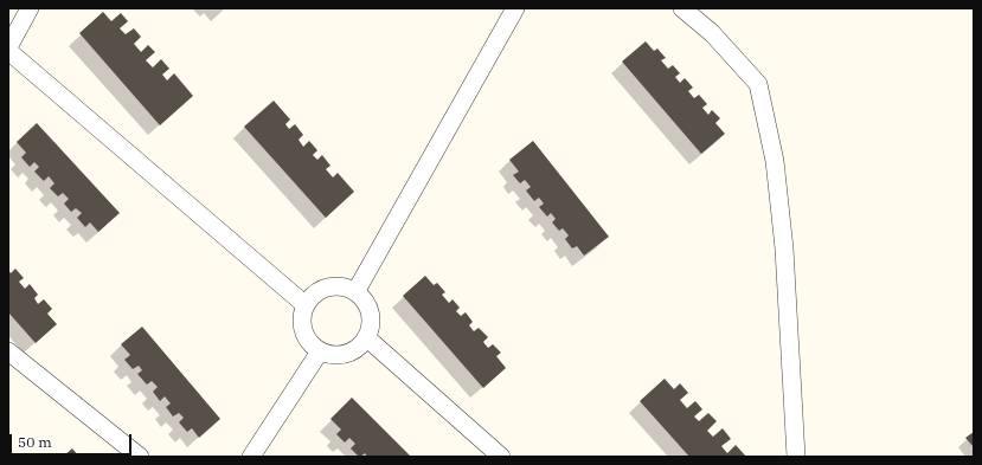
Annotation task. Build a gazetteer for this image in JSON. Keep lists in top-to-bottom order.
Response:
{
  "scale_bar": "50 m"
}
